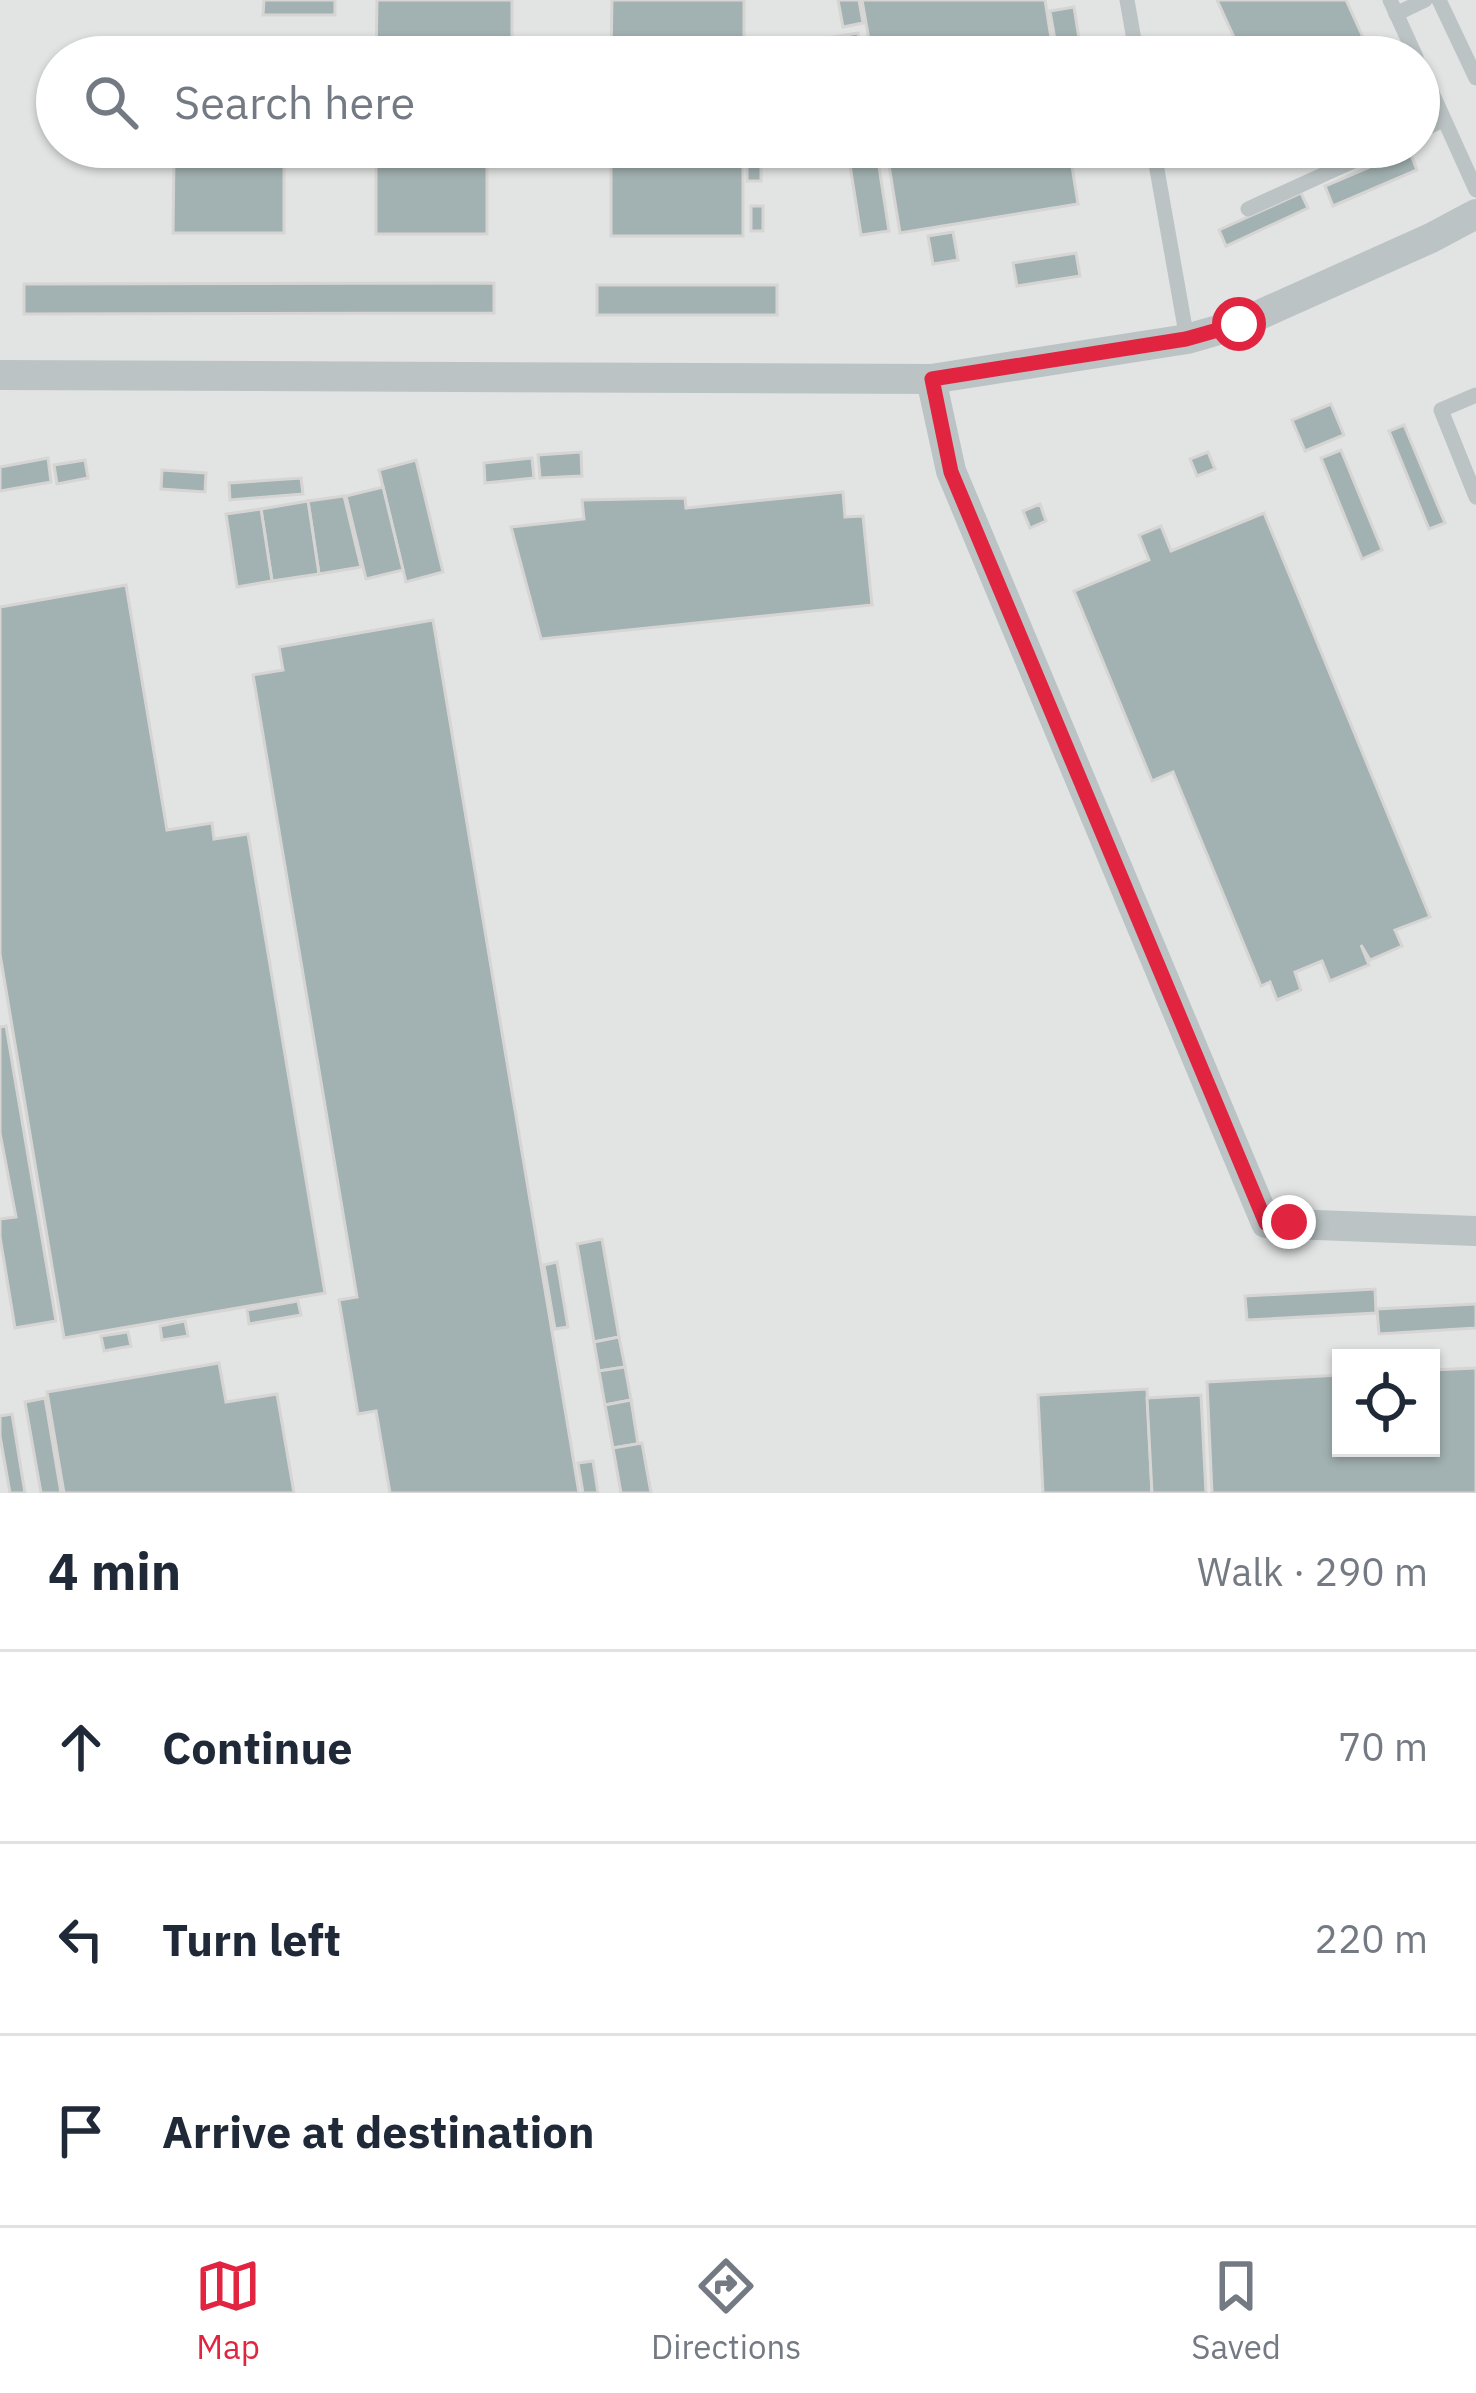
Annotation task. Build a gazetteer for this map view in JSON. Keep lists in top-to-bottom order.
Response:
{
  "page": {
    "search": "Search here",
    "heading": ["4 min", "Walk · 290 m"],
    "list": [
      ["Continue", "70 m"],
      ["Turn left", "220 m"],
      "Arrive at destination"
    ],
    "nav": ["Map", "Directions", "Saved"]
  }
}
